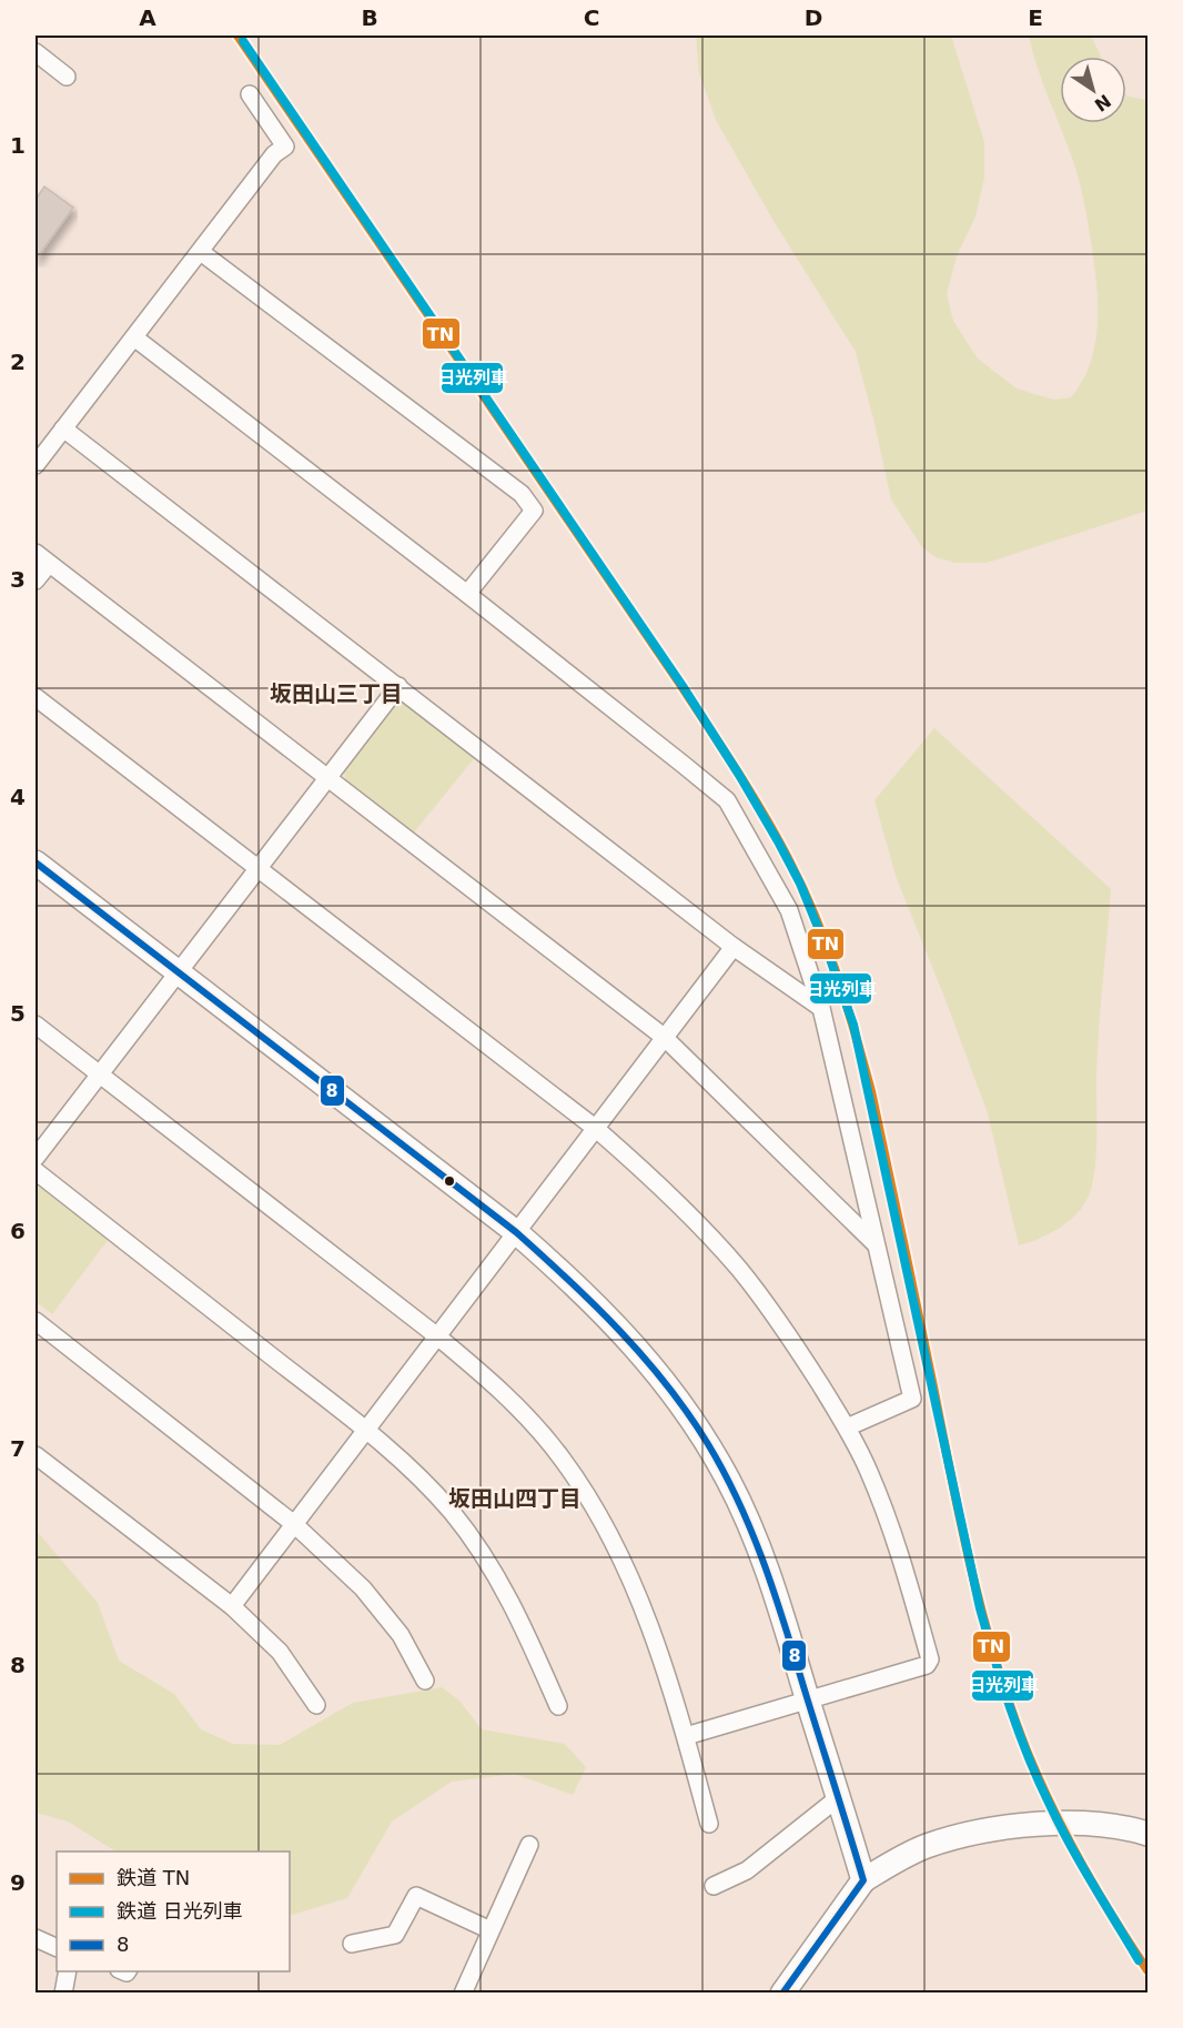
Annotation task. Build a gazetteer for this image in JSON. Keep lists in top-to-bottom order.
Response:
{
  "districts": ["坂田山三丁目", "坂田山四丁目"],
  "lines": ["rail line TN", "rail line 日光列車", "transit line 8"],
  "legend": ["鉄道 TN", "鉄道 日光列車", "8"],
  "north": "bottom right",
  "grid": {
    "columns": [
      "A",
      "B",
      "C",
      "D",
      "E"
    ],
    "rows": [
      "1",
      "2",
      "3",
      "4",
      "5",
      "6",
      "7",
      "8",
      "9"
    ]
  }
}
